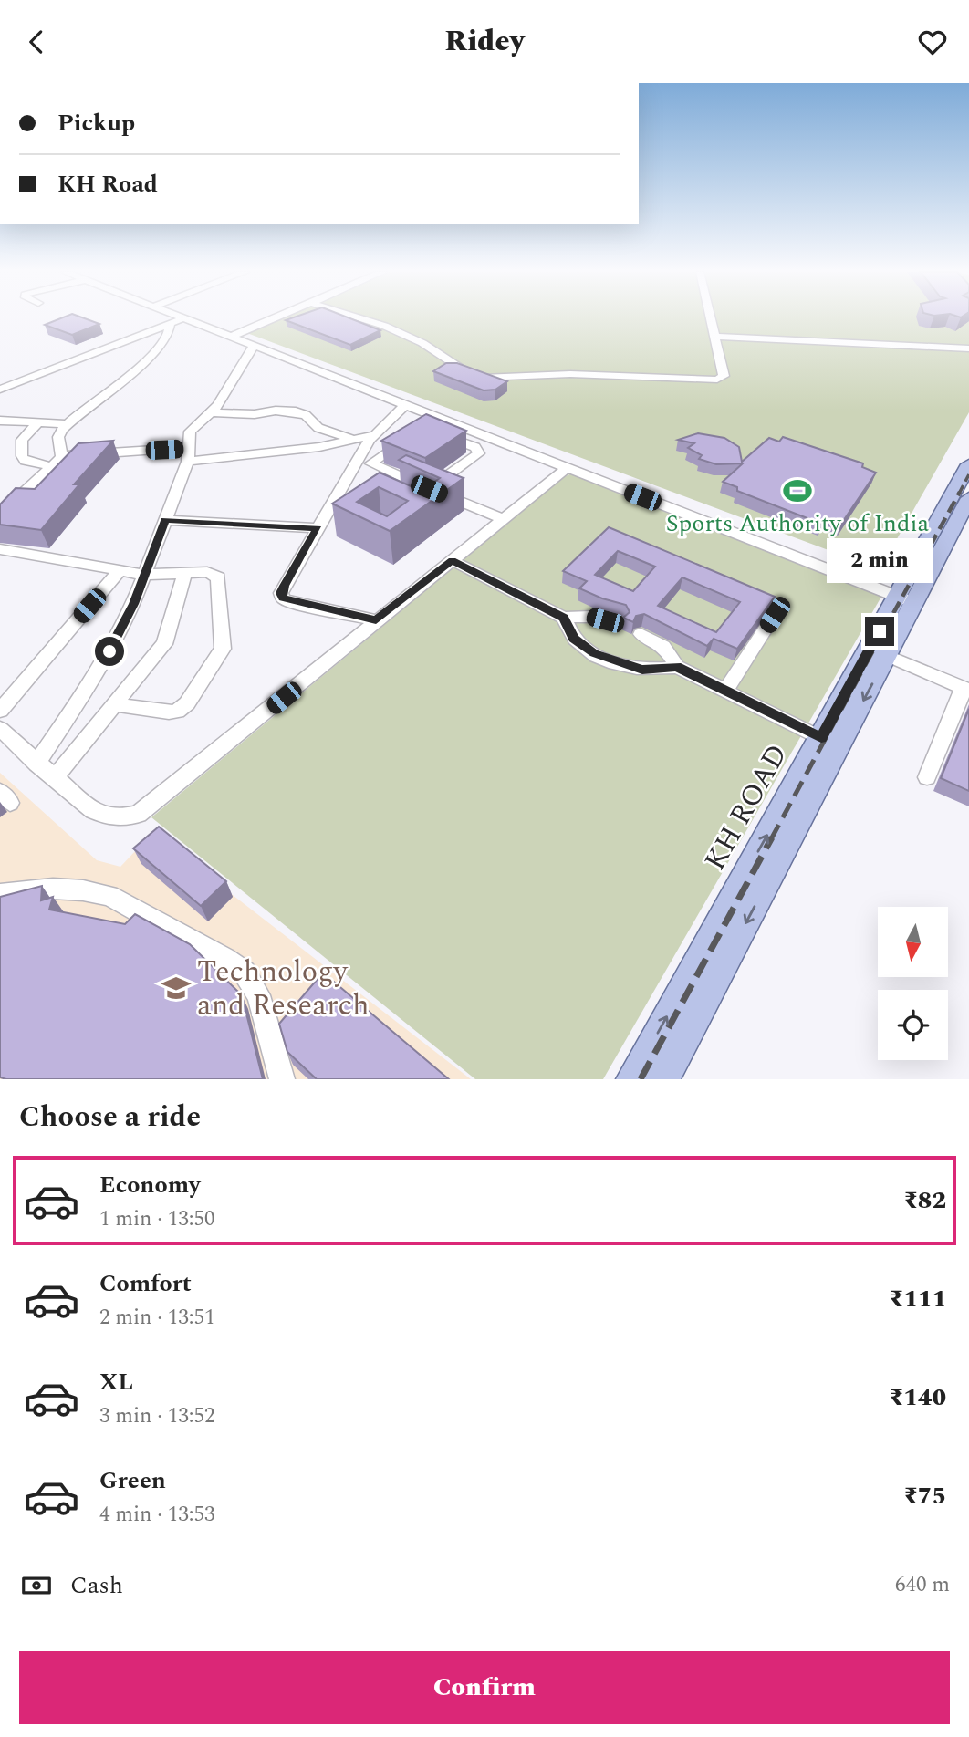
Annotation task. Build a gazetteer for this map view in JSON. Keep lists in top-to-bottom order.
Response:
{
  "streets": {
    "main road": ["KH ROAD"]
  },
  "places": {
    "sports": ["Sports Authority of India"],
    "school or university": ["Technology and Research"]
  },
  "north": "bottom",
  "page": {
    "header": "Ridey",
    "banner": ["Pickup", "KH Road"],
    "bubble": "2 min",
    "heading": "Choose a ride",
    "list": [
      {
        "name": "Economy",
        "note": "1 min · 13:50",
        "value": "₹82"
      },
      {
        "name": "Comfort",
        "note": "2 min · 13:51",
        "value": "₹111"
      },
      {
        "name": "XL",
        "note": "3 min · 13:52",
        "value": "₹140"
      },
      {
        "name": "Green",
        "note": "4 min · 13:53",
        "value": "₹75"
      }
    ],
    "pay": ["Cash", "640 m"],
    "buttons": "Confirm"
  }
}
